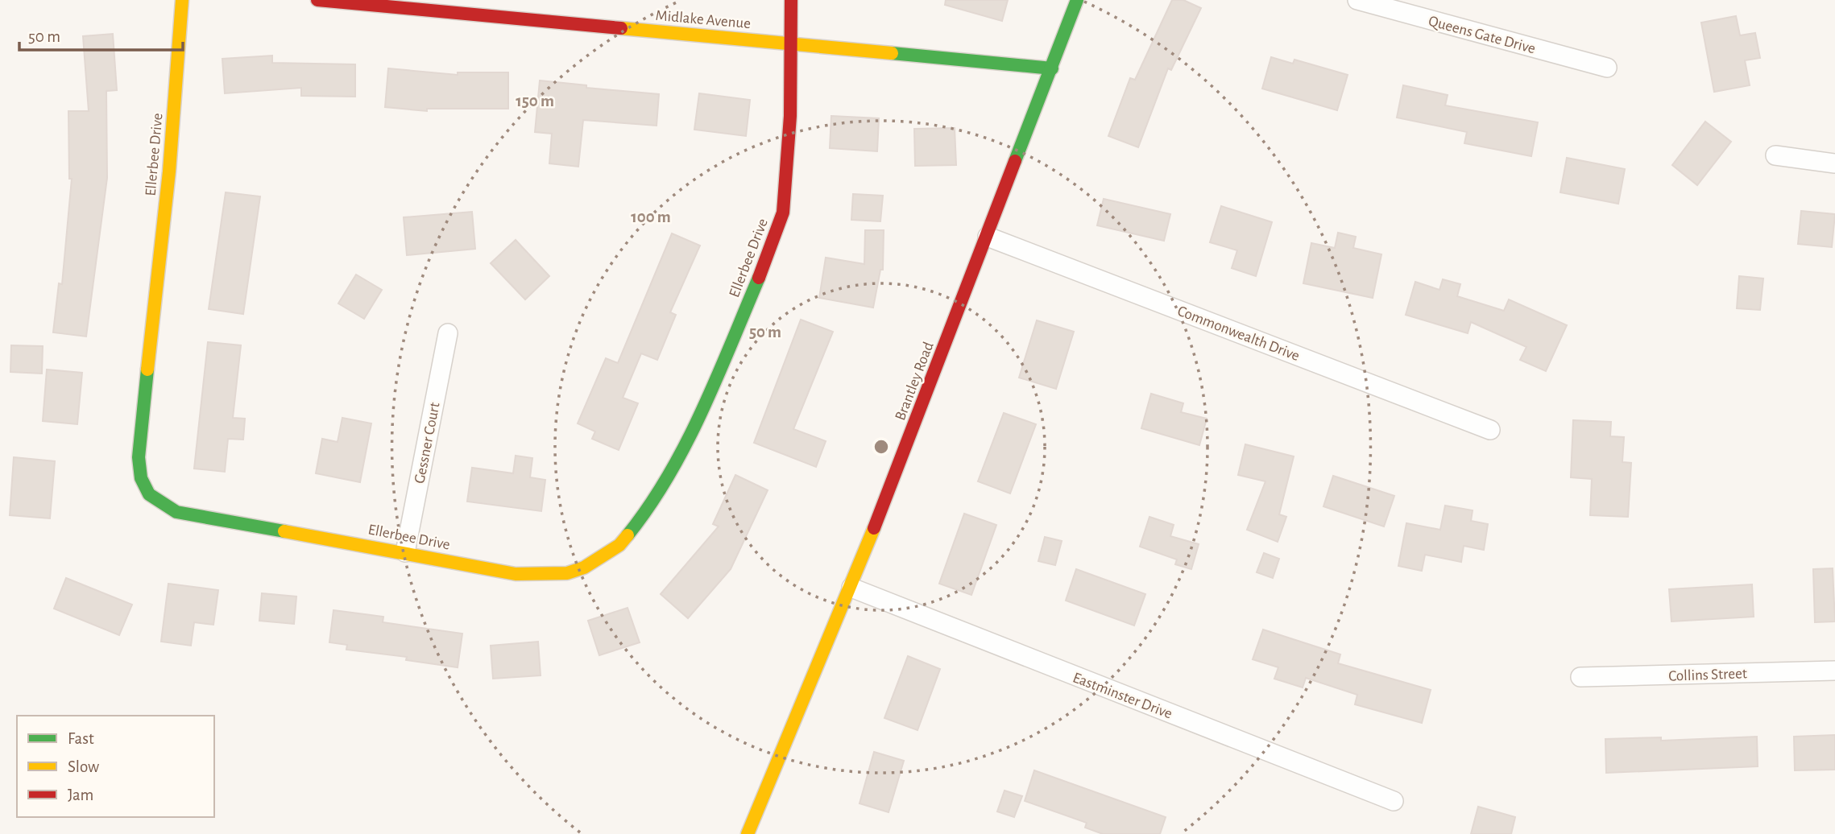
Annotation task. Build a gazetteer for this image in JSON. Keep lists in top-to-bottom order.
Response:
{
  "streets": {
    "street": [
      "Midlake Avenue",
      "Queens Gate Drive",
      "Ellerbee Drive",
      "Commonwealth Drive",
      "Brantley Road",
      "Gessner Court",
      "Collins Street",
      "Eastminster Drive"
    ]
  },
  "crossings": [
    ["Midlake Avenue", "Ellerbee Drive"],
    ["Midlake Avenue", "Brantley Road"],
    ["Ellerbee Drive", "Gessner Court"],
    ["Commonwealth Drive", "Brantley Road"],
    ["Brantley Road", "Eastminster Drive"]
  ],
  "legend": ["Fast", "Slow", "Jam"],
  "scale_bar": "50 m",
  "rings": ["150 m", "100 m", "50 m"]
}
